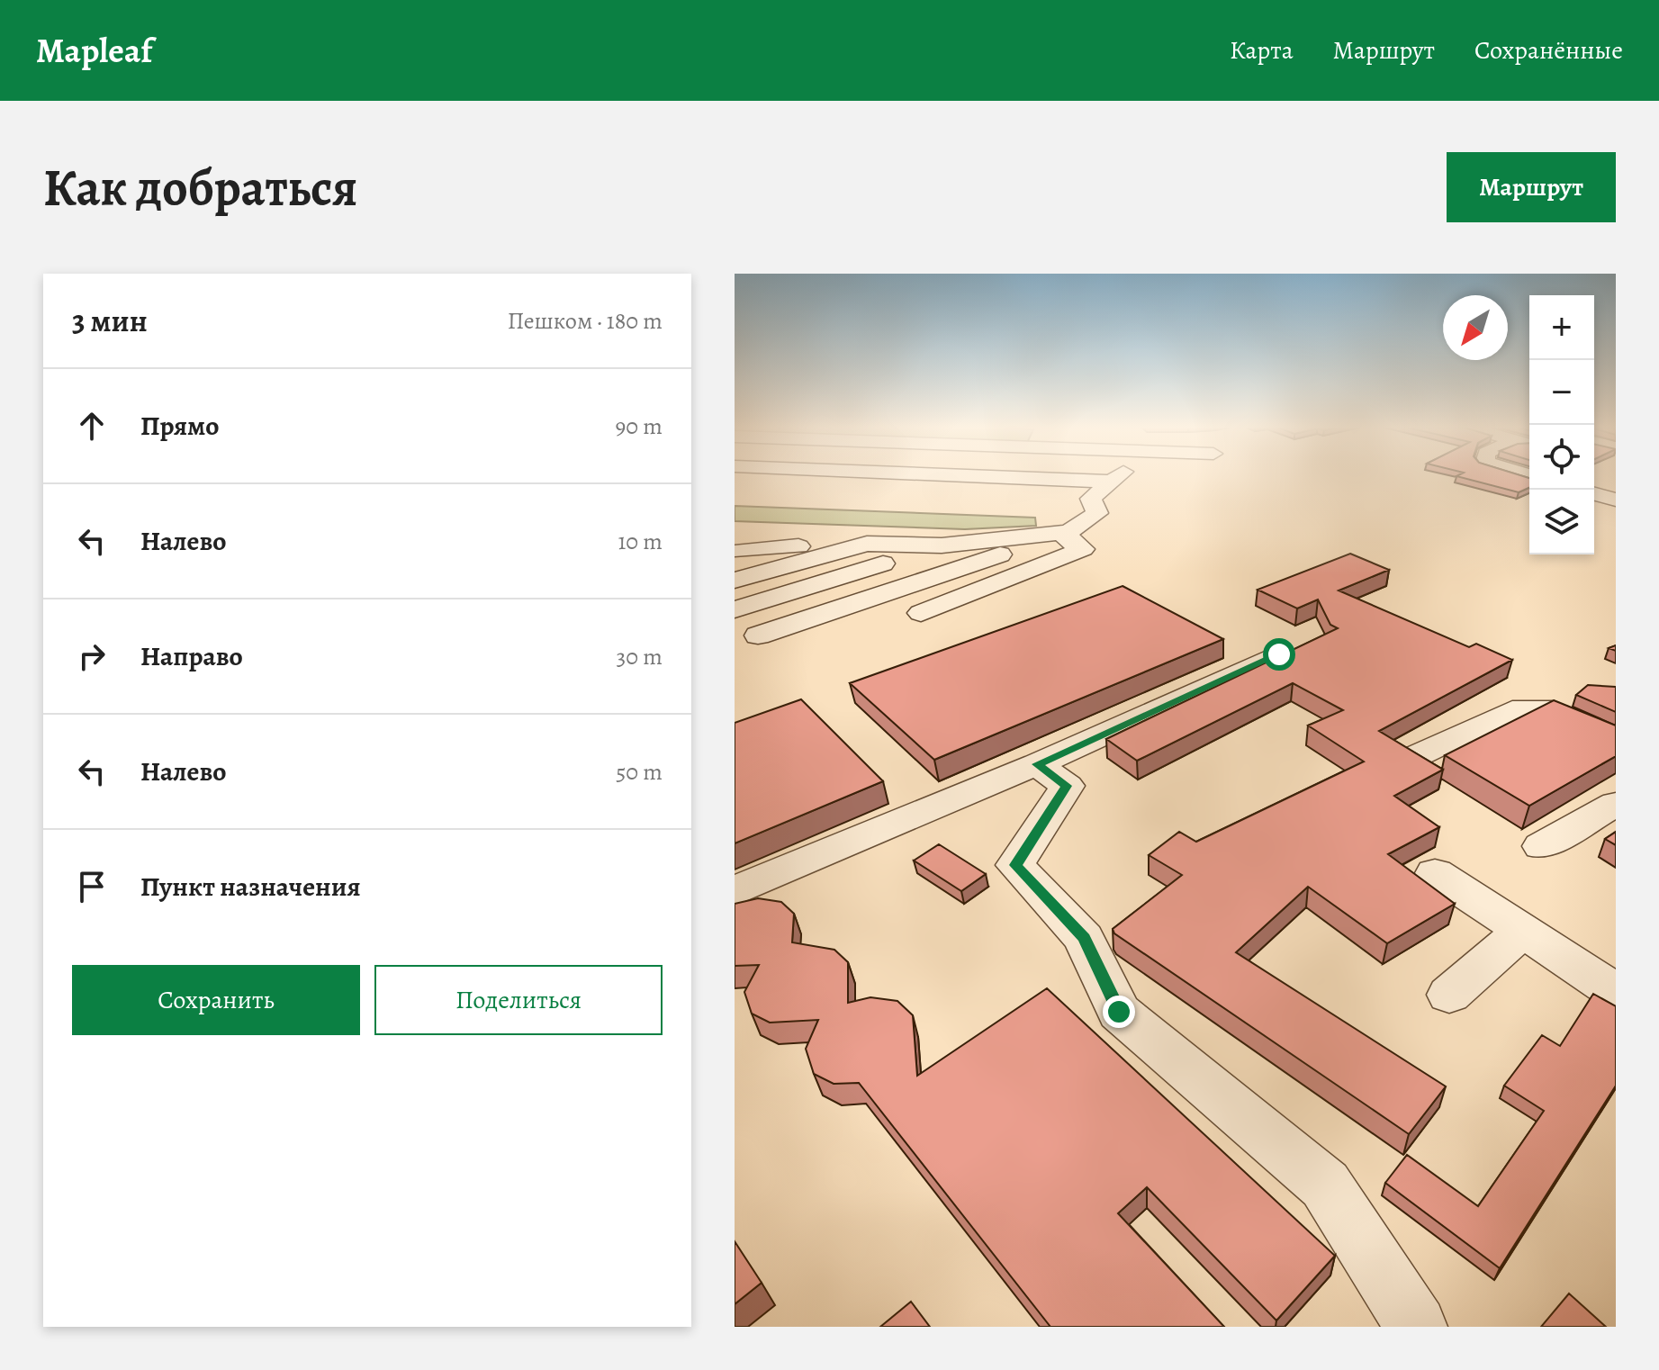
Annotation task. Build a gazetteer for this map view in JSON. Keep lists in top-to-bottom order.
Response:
{
  "north": "bottom left",
  "page": {
    "header": "Mapleaf",
    "nav": ["Карта", "Маршрут", "Сохранённые"],
    "buttons": [
      "Маршрут",
      ["Сохранить", "Поделиться"]
    ],
    "title": "Как добраться",
    "heading": ["3 мин", "Пешком · 180 m"],
    "map_buttons": ["+", "−"],
    "list": [
      ["Прямо", "90 m"],
      ["Налево", "10 m"],
      ["Направо", "30 m"],
      ["Налево", "50 m"],
      "Пункт назначения"
    ]
  }
}
